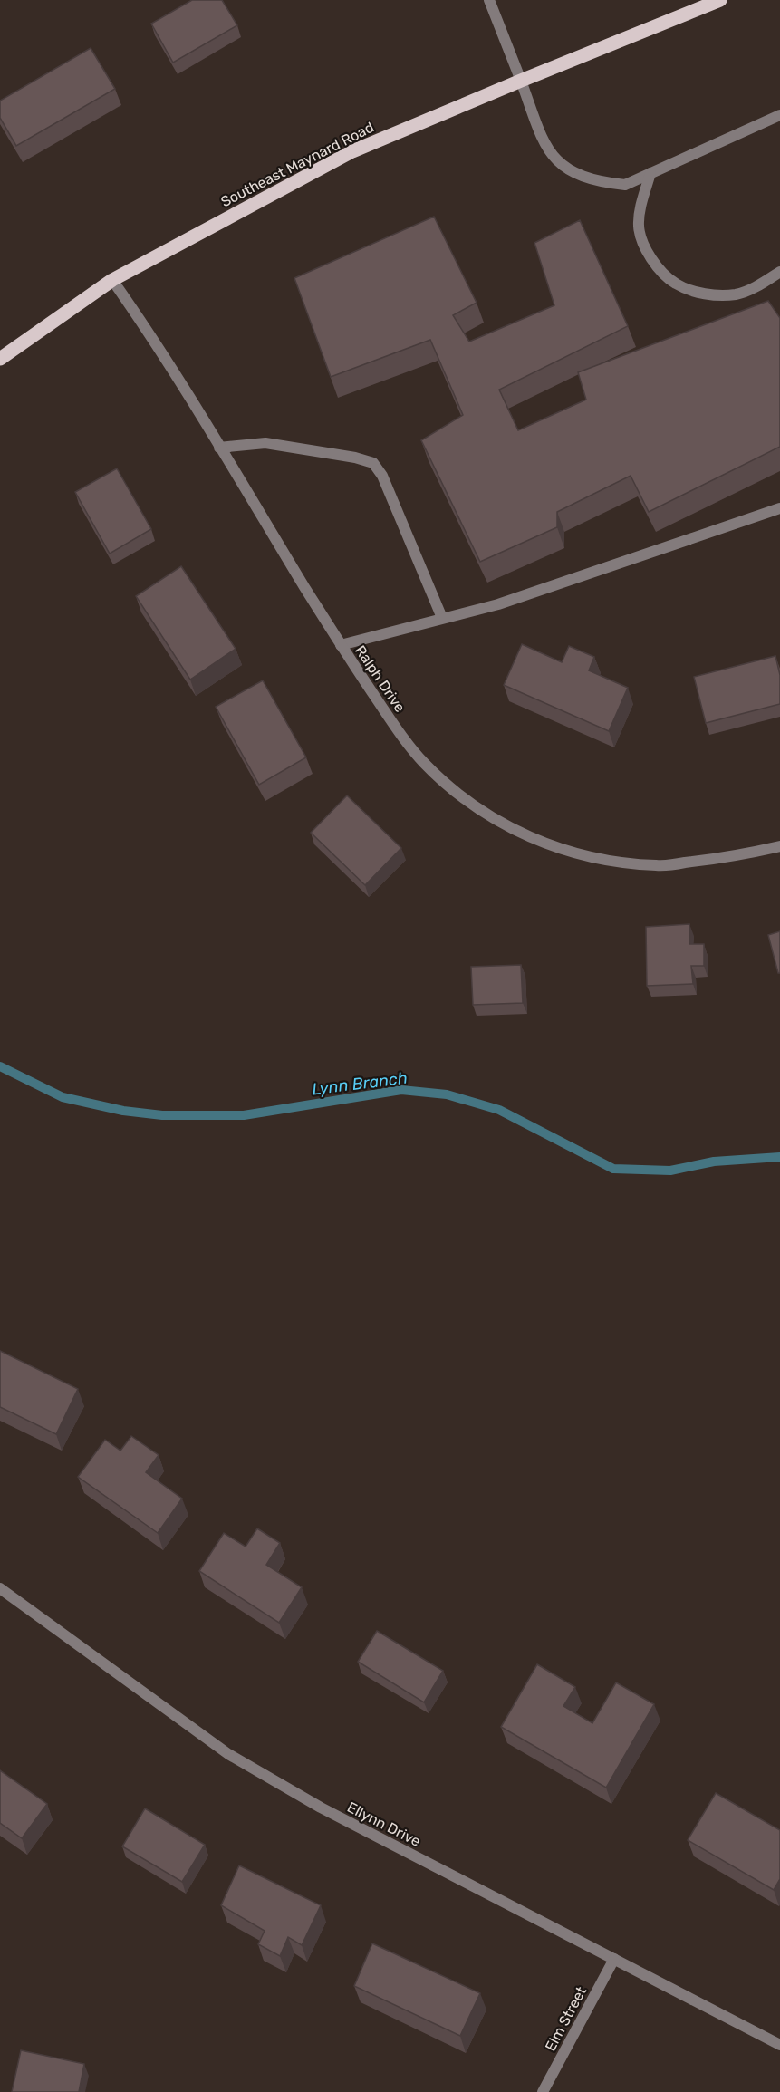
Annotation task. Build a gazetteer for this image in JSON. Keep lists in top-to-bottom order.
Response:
{
  "streets": {
    "main road": ["Southeast Maynard Road"],
    "street": ["Ralph Drive", "Ellynn Drive", "Elm Street"]
  },
  "crossings": [
    ["Southeast Maynard Road", "Ralph Drive"],
    ["Ellynn Drive", "Elm Street"]
  ],
  "water": ["Lynn Branch"]
}
